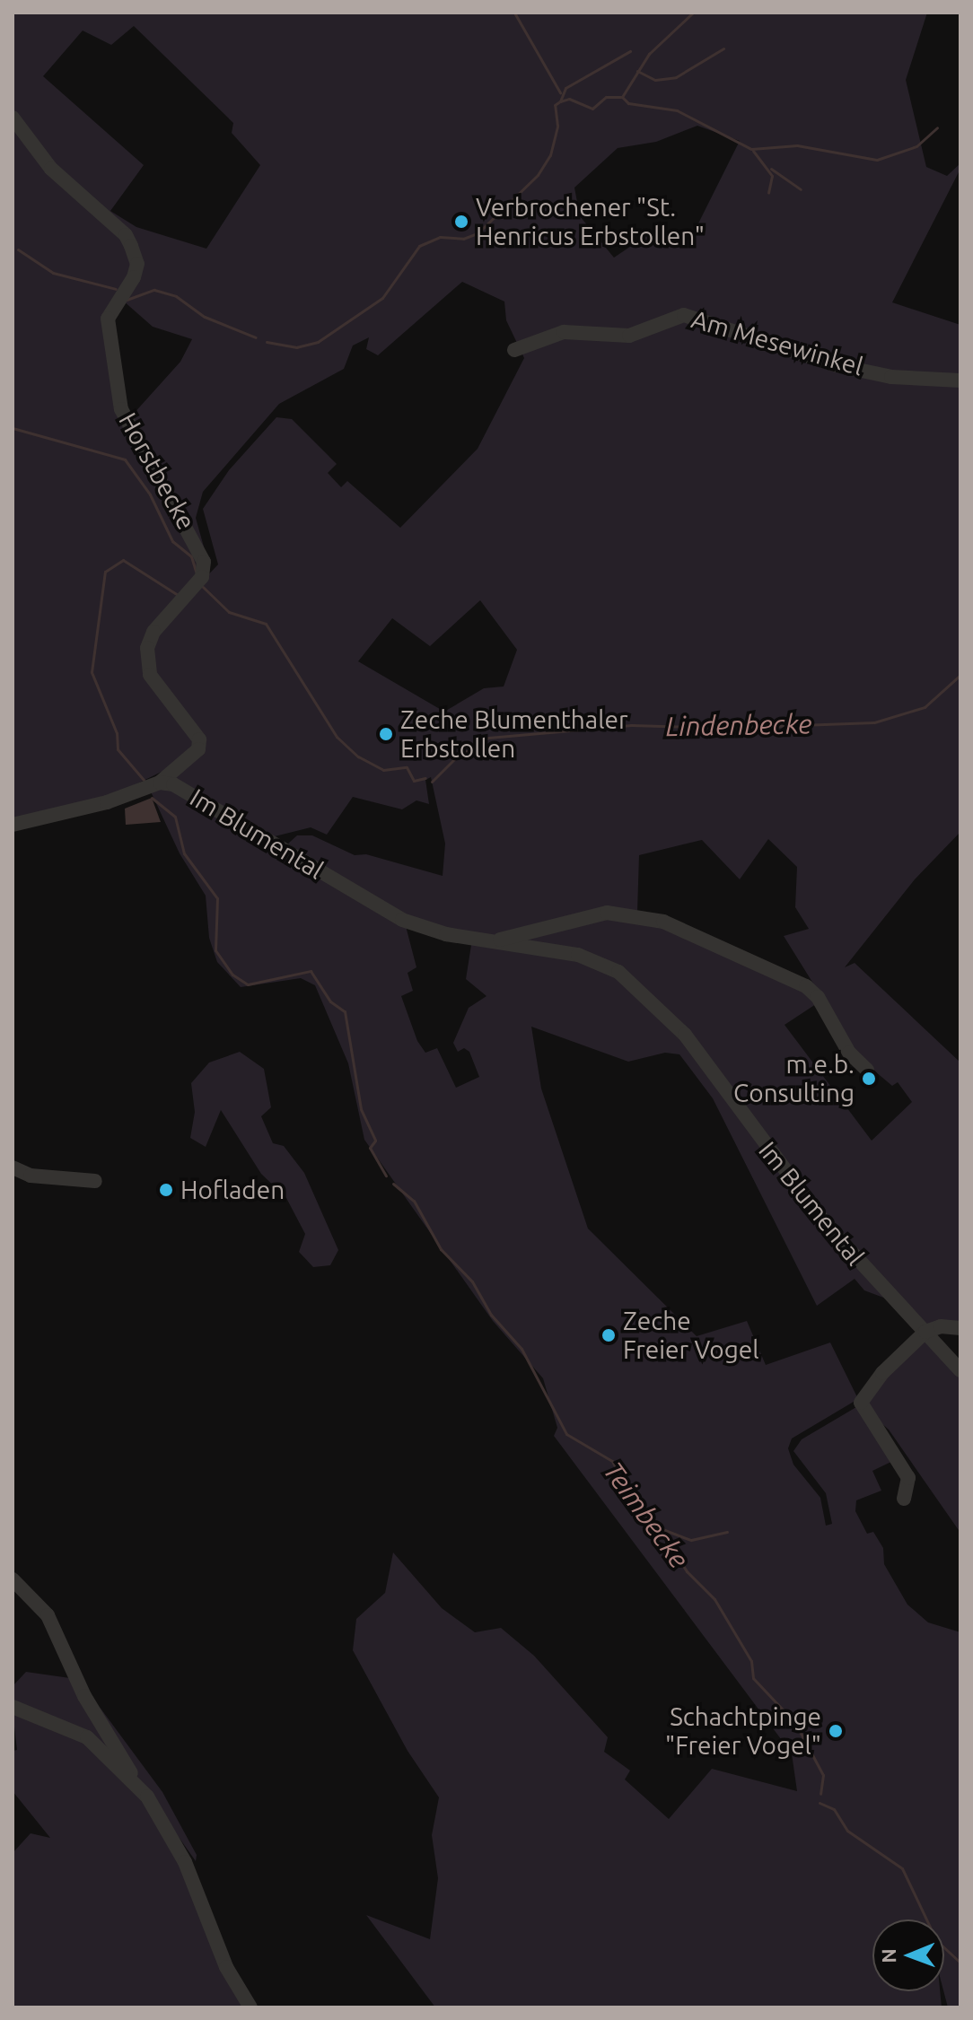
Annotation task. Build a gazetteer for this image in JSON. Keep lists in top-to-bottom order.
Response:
{
  "streets": {
    "street": ["Am Mesewinkel", "Horstbecke", "Im Blumental"]
  },
  "crossings": [
    ["Horstbecke", "Im Blumental"]
  ],
  "water": ["Lindenbecke", "Teimbecke"],
  "places": [
    "Verbrochener \"St. Henricus Erbstollen\"",
    "Zeche Blumenthaler Erbstollen",
    "m.e.b. Consulting",
    "Hofladen",
    "Zeche Freier Vogel",
    "Schachtpinge \"Freier Vogel\""
  ],
  "north": "left"
}
